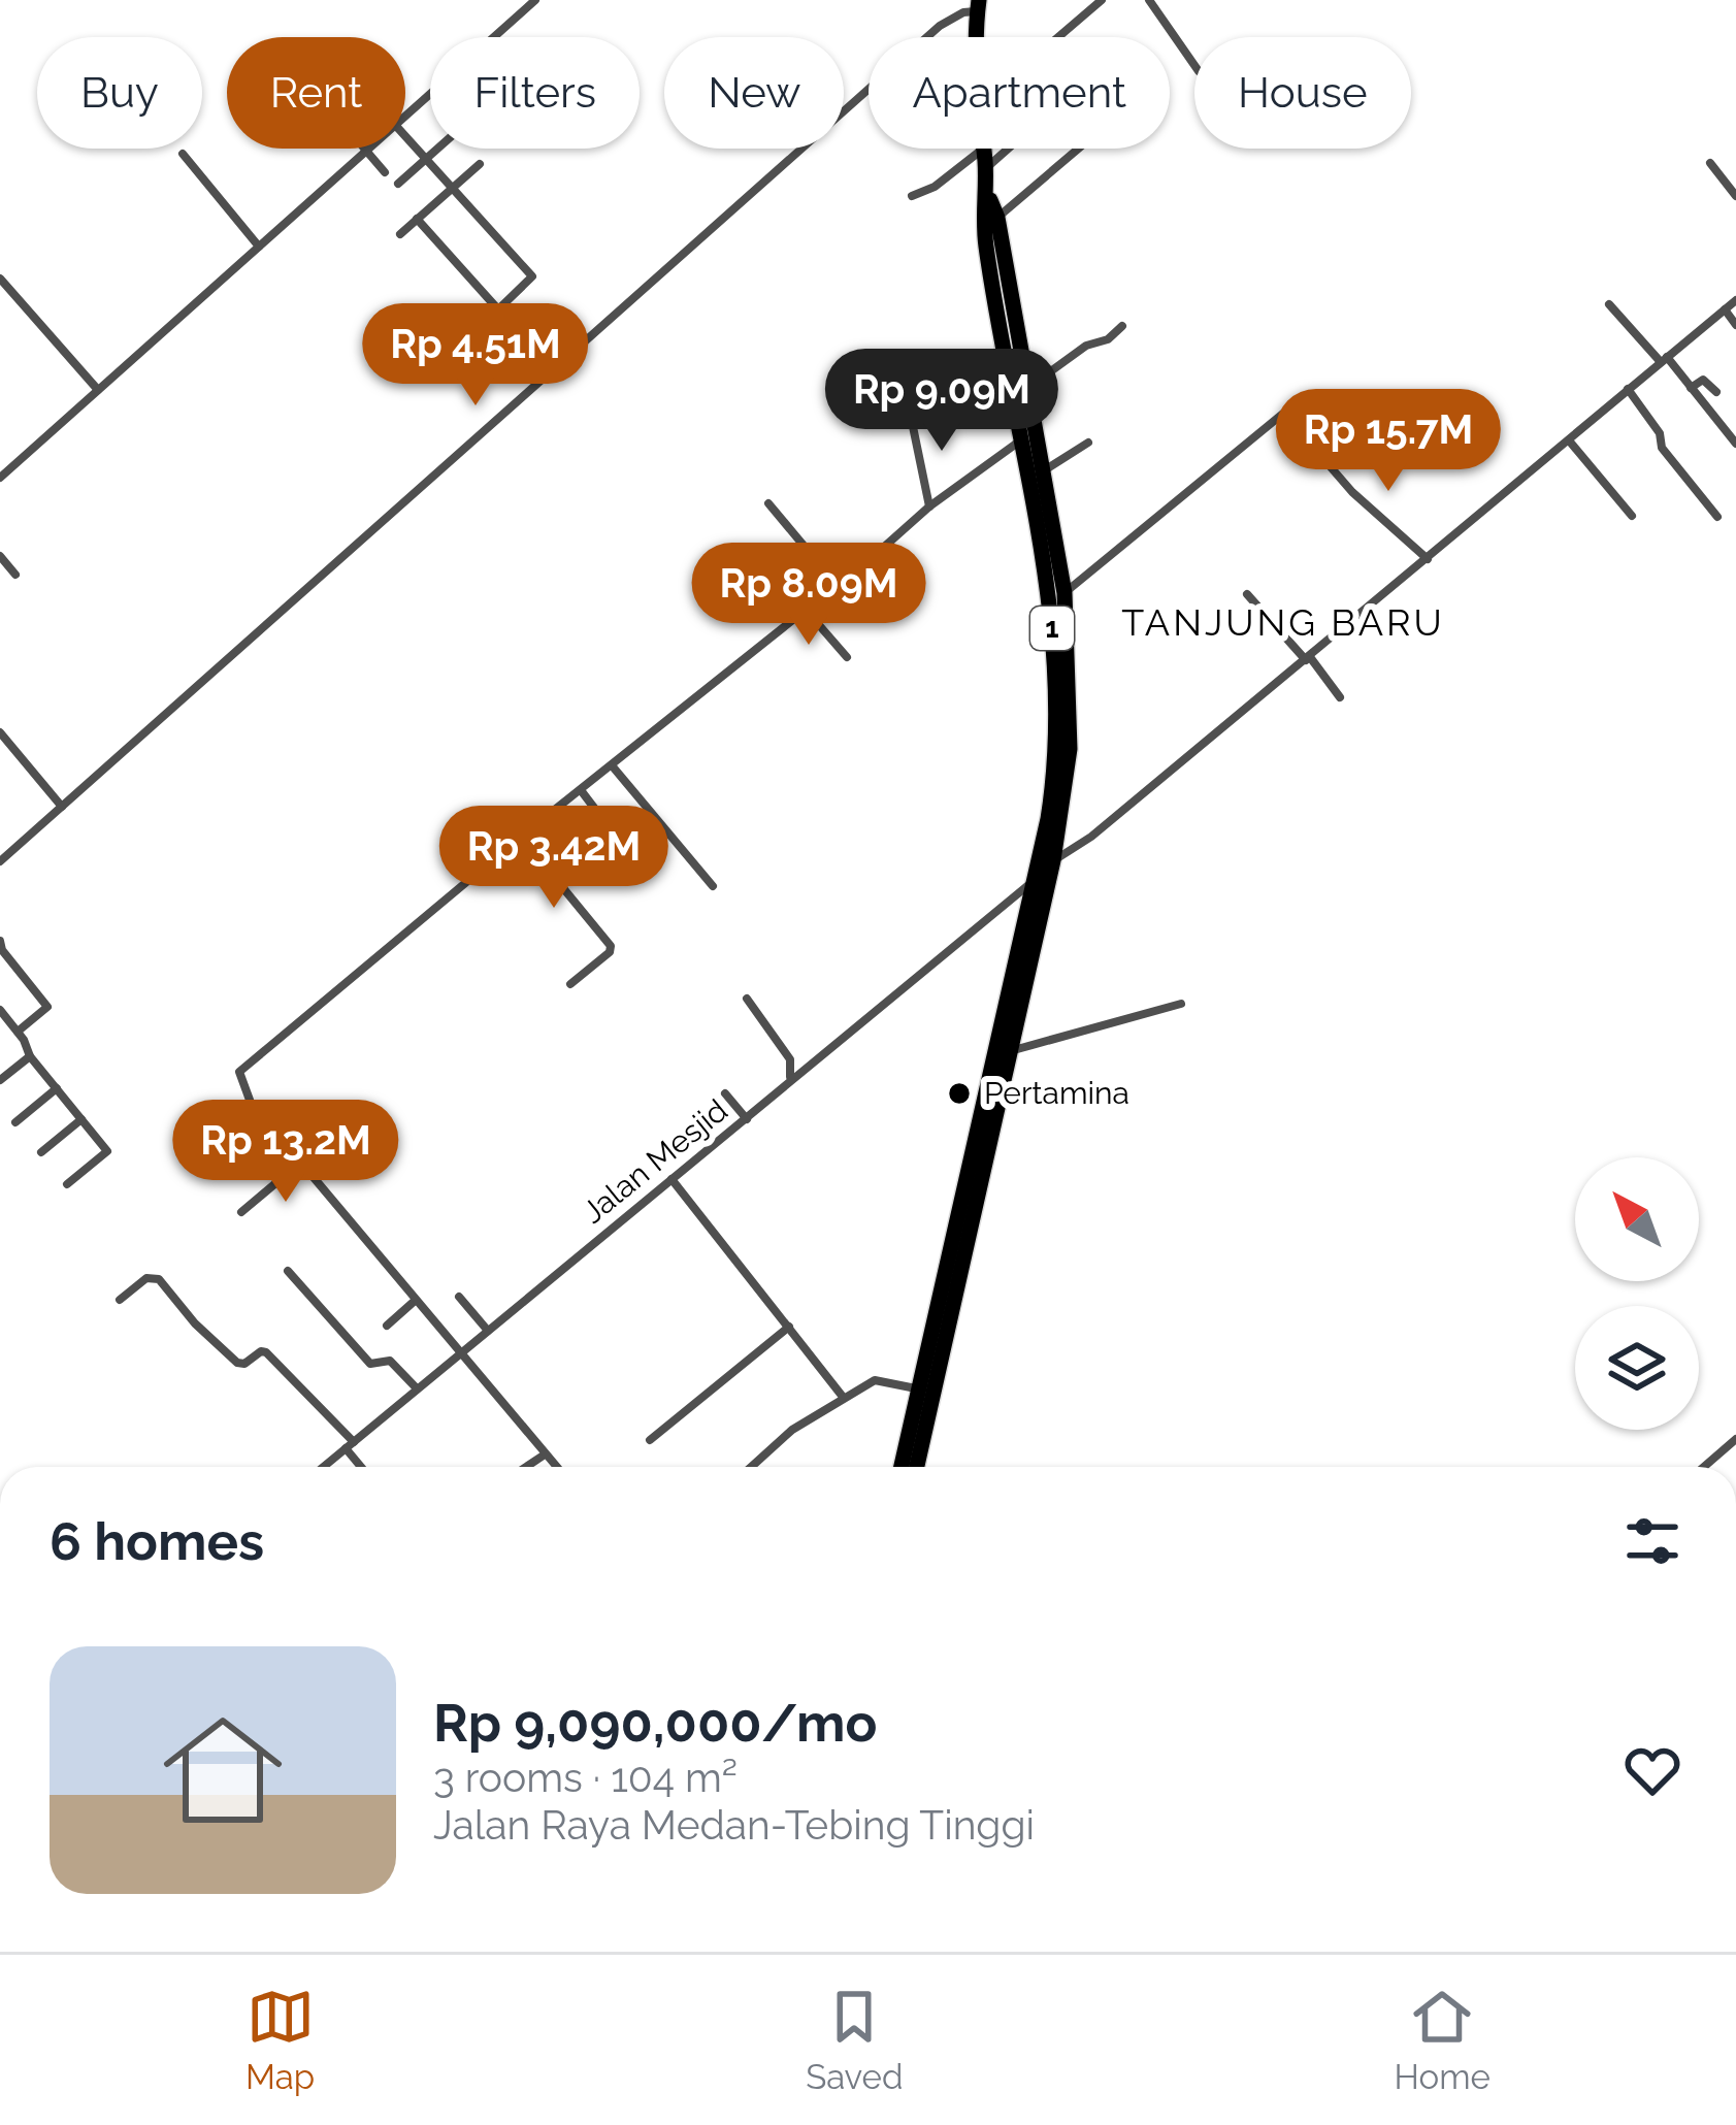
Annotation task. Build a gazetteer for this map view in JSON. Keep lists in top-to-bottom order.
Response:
{
  "streets": {
    "highway": ["1"],
    "street": ["Jalan Mesjid"]
  },
  "crossings": [
    ["1", "Jalan Mesjid"]
  ],
  "districts": ["TANJUNG BARU"],
  "places": ["Pertamina"],
  "north": "top left",
  "page": {
    "chip": [
      "Buy",
      "Rent",
      "Filters",
      "New",
      "Apartment",
      "House"
    ],
    "price": [
      "Rp 4.51M",
      "Rp 9.09M",
      "Rp 15.7M",
      "Rp 8.09M",
      "Rp 3.42M",
      "Rp 13.2M"
    ],
    "heading": "6 homes",
    "list": [
      {
        "name": "Rp 9,090,000/mo",
        "note": "3 rooms · 104 m² · Jalan Raya Medan-Tebing Tinggi"
      }
    ],
    "tabs": ["Map", "Saved", "Home"]
  }
}
